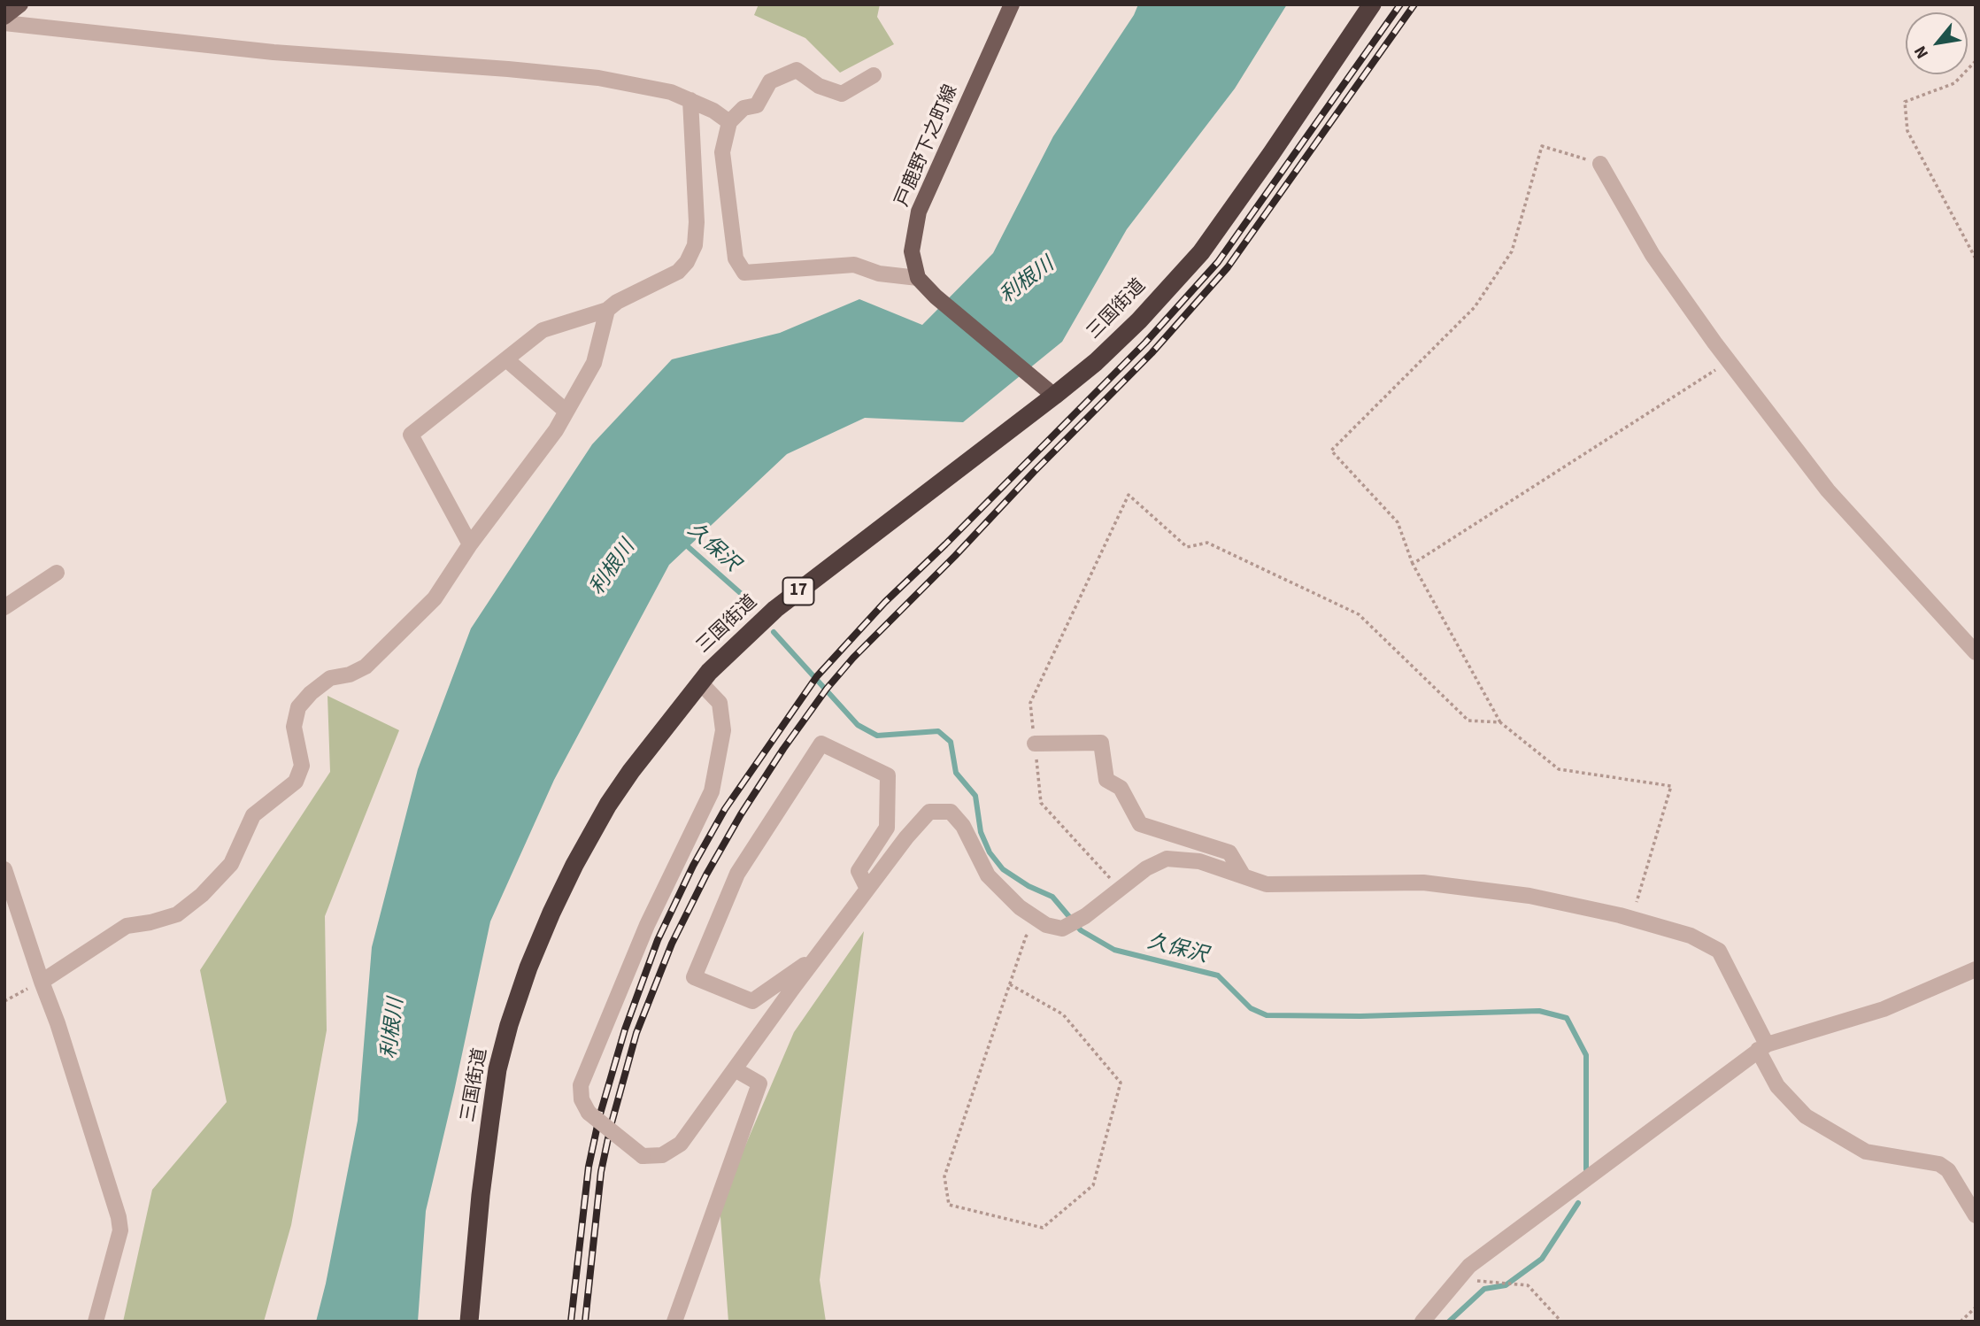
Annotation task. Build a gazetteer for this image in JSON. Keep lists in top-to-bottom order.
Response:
{
  "streets": {
    "highway": ["三国街道", "17"],
    "main road": ["戸鹿野下之町線"]
  },
  "water": ["利根川", "久保沢"],
  "north": "bottom left"
}
